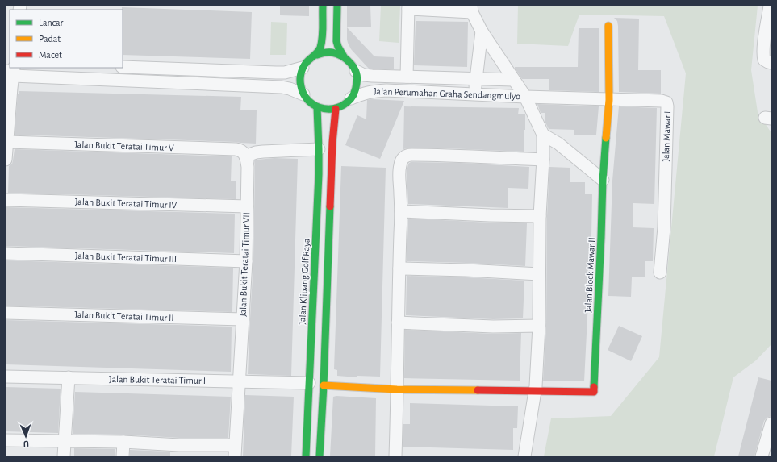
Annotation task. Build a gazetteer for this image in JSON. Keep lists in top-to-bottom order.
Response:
{
  "streets": {
    "main road": ["Jalan Block Mawar II", "Jalan Klipang Golf Raya"],
    "street": [
      "Jalan Perumahan Graha Sendangmulyo",
      "Jalan Mawar I",
      "Jalan Bukit Teratai Timur V",
      "Jalan Bukit Teratai Timur IV",
      "Jalan Bukit Teratai Timur III",
      "Jalan Bukit Teratai Timur VII",
      "Jalan Bukit Teratai Timur II",
      "Jalan Bukit Teratai Timur I"
    ]
  },
  "crossings": [
    ["Jalan Perumahan Graha Sendangmulyo", "Jalan Mawar I"],
    ["Jalan Perumahan Graha Sendangmulyo", "Jalan Klipang Golf Raya"],
    ["Jalan Mawar I", "Jalan Block Mawar II"],
    ["Jalan Bukit Teratai Timur V", "Jalan Bukit Teratai Timur VII"],
    ["Jalan Bukit Teratai Timur IV", "Jalan Bukit Teratai Timur VII"],
    ["Jalan Bukit Teratai Timur III", "Jalan Bukit Teratai Timur VII"],
    ["Jalan Bukit Teratai Timur VII", "Jalan Bukit Teratai Timur II"],
    ["Jalan Bukit Teratai Timur VII", "Jalan Bukit Teratai Timur I"],
    ["Jalan Klipang Golf Raya", "Jalan Bukit Teratai Timur I"]
  ],
  "legend": ["Lancar", "Padat", "Macet"],
  "north": "bottom"
}
